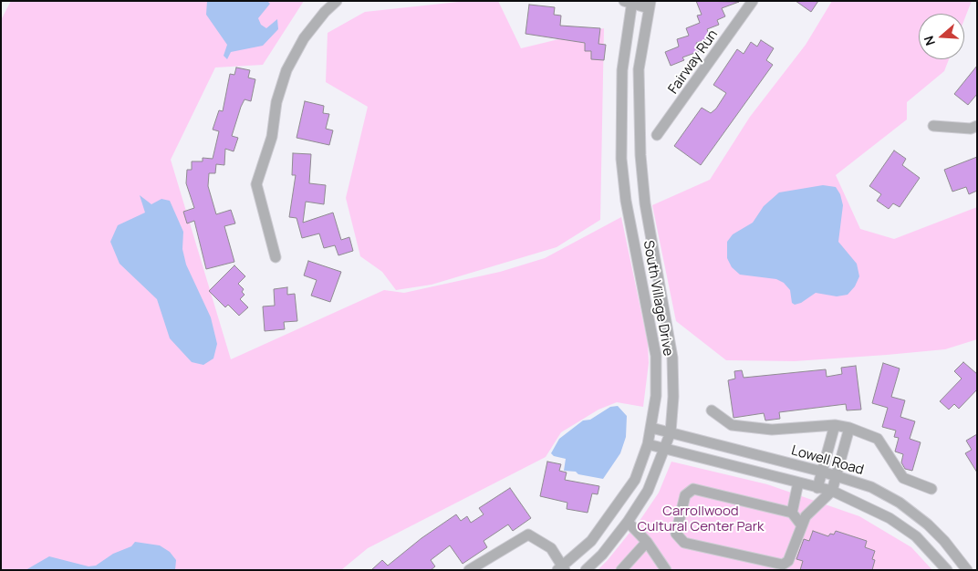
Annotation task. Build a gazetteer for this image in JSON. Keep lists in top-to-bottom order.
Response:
{
  "streets": {
    "street": ["Fairway Run", "South Village Drive", "Lowell Road"]
  },
  "crossings": [
    ["South Village Drive", "Lowell Road"]
  ],
  "parks": ["Carrollwood Cultural Center Park"],
  "north": "left"
}
